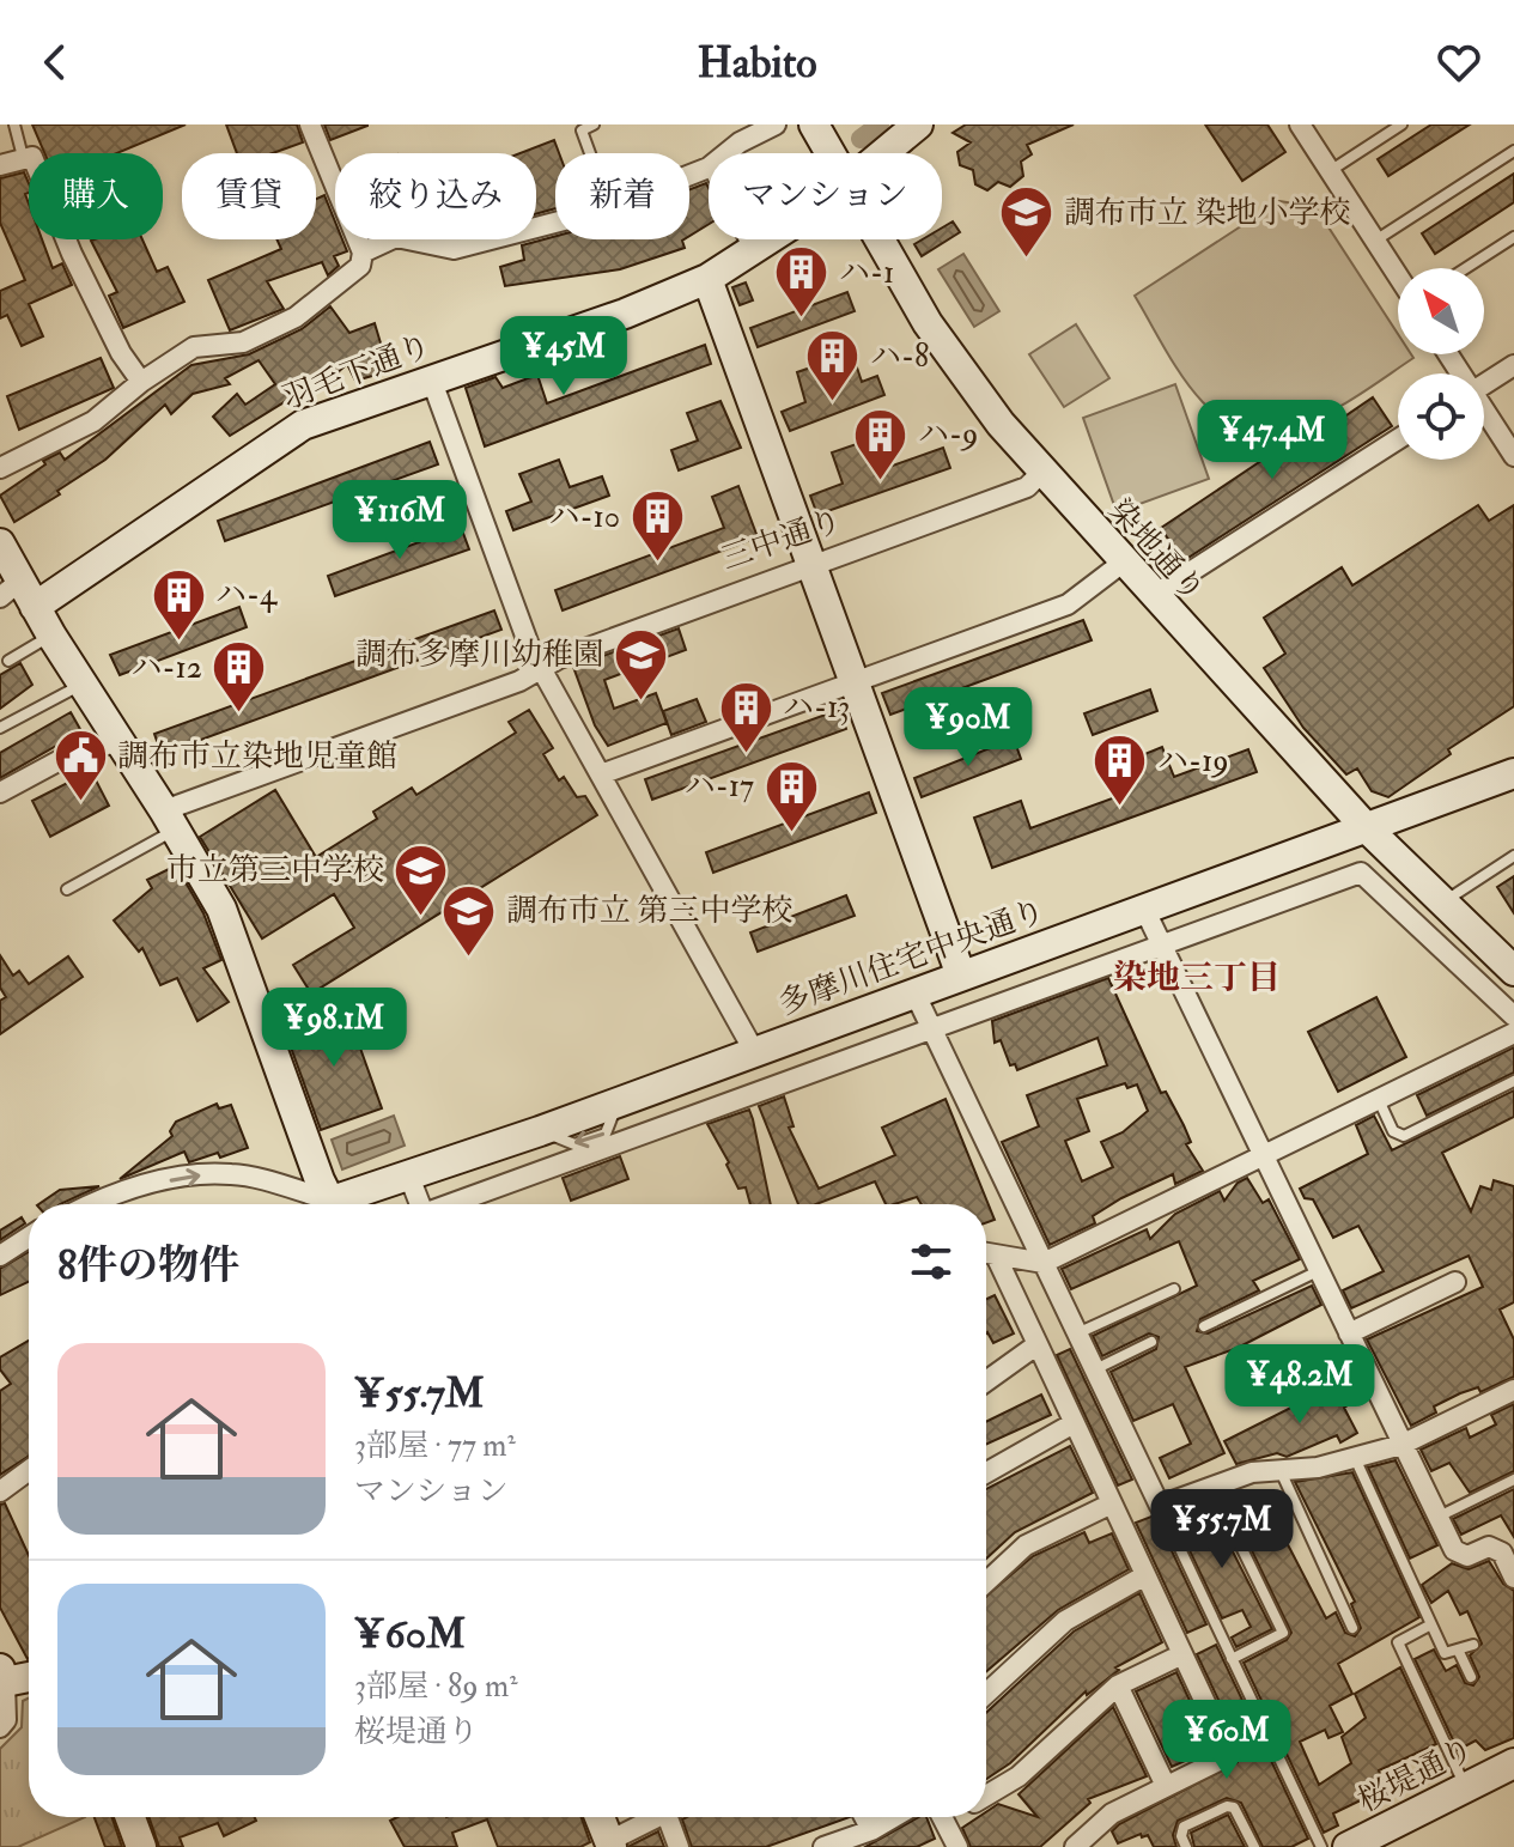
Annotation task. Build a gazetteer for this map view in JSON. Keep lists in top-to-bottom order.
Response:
{
  "streets": {
    "street": [
      "羽毛下通り",
      "三中通り",
      "染地通り",
      "多摩川住宅中央通り",
      "桜堤通り"
    ]
  },
  "crossings": [
    ["三中通り", "染地通り"],
    ["染地通り", "多摩川住宅中央通り"]
  ],
  "districts": ["染地三丁目"],
  "places": {
    "school or university": [
      "調布市立 染地小学校",
      "調布多摩川幼稚園",
      "市立第三中学校",
      "調布市立 第三中学校"
    ],
    "building": [
      "ハ-1",
      "ハ-8",
      "ハ-9",
      "ハ-10",
      "ハ-4",
      "ハ-12",
      "ハ-13",
      "ハ-19",
      "ハ-17"
    ],
    "public building": ["調布市立染地児童館"]
  },
  "north": "top left",
  "page": {
    "header": "Habito",
    "chip": [
      "購入",
      "賃貸",
      "絞り込み",
      "新着",
      "マンション"
    ],
    "price": [
      "¥45M",
      "¥47.4M",
      "¥116M",
      "¥90M",
      "¥98.1M",
      "¥48.2M",
      "¥55.7M",
      "¥60M"
    ],
    "heading": "8件の物件",
    "list": [
      {
        "name": "¥55.7M",
        "note": "3部屋 · 77 m² · マンション"
      },
      {
        "name": "¥60M",
        "note": "3部屋 · 89 m² · 桜堤通り"
      }
    ]
  }
}
